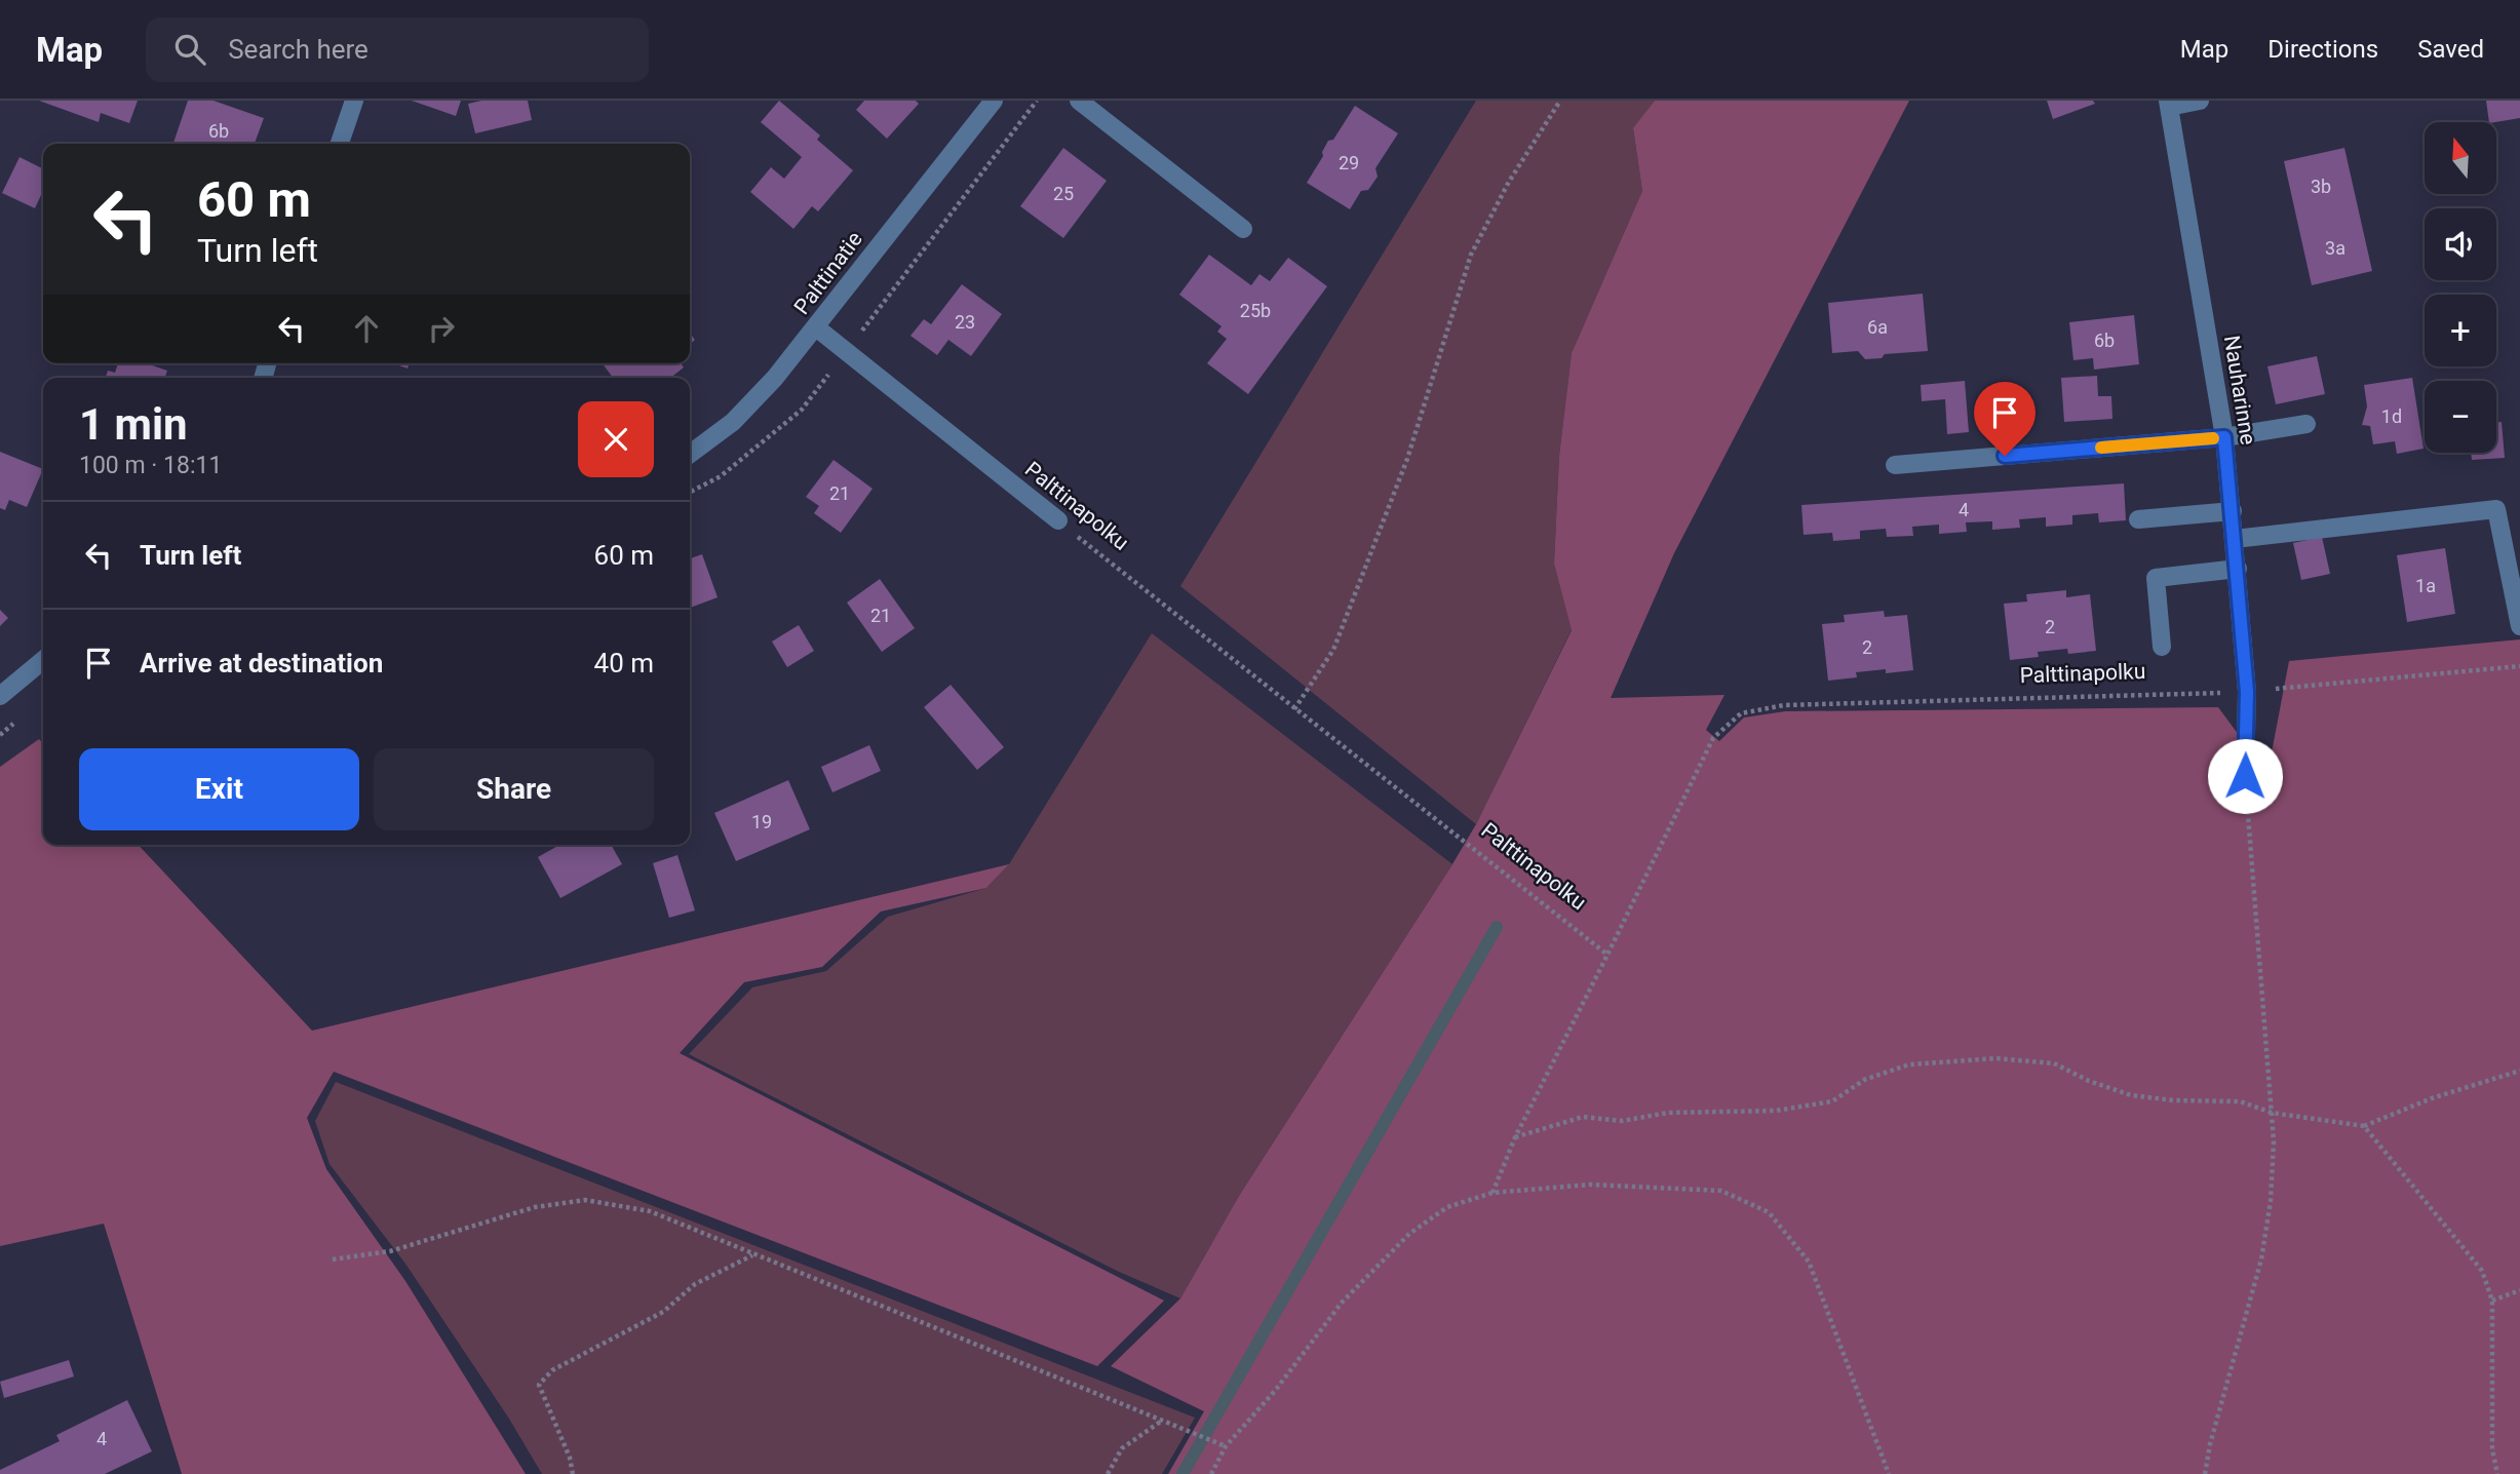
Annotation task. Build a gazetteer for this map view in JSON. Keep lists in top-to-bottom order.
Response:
{
  "streets": {
    "street": ["Palttinatie", "Nauharinne", "Palttinapolku"]
  },
  "crossings": [
    ["Palttinatie", "Palttinapolku"],
    ["Nauharinne", "Palttinapolku"]
  ],
  "house_numbers": [
    "6b",
    "29",
    "3b",
    "25",
    "3a",
    "25b",
    "23",
    "6a",
    "6b",
    "1d",
    "21",
    "4",
    "1a",
    "21",
    "2",
    "2",
    "19",
    "4"
  ],
  "north": "top",
  "page": {
    "header": "Map",
    "search": "Search here",
    "nav": ["Map", "Directions", "Saved"],
    "map_buttons": ["+", "−"],
    "turn": ["60 m", "Turn left"],
    "heading": ["1 min", "100 m · 18:11"],
    "list": [
      {
        "name": "Turn left",
        "value": "60 m"
      },
      {
        "name": "Arrive at destination",
        "value": "40 m"
      }
    ],
    "buttons": ["Exit", "Share"]
  }
}
